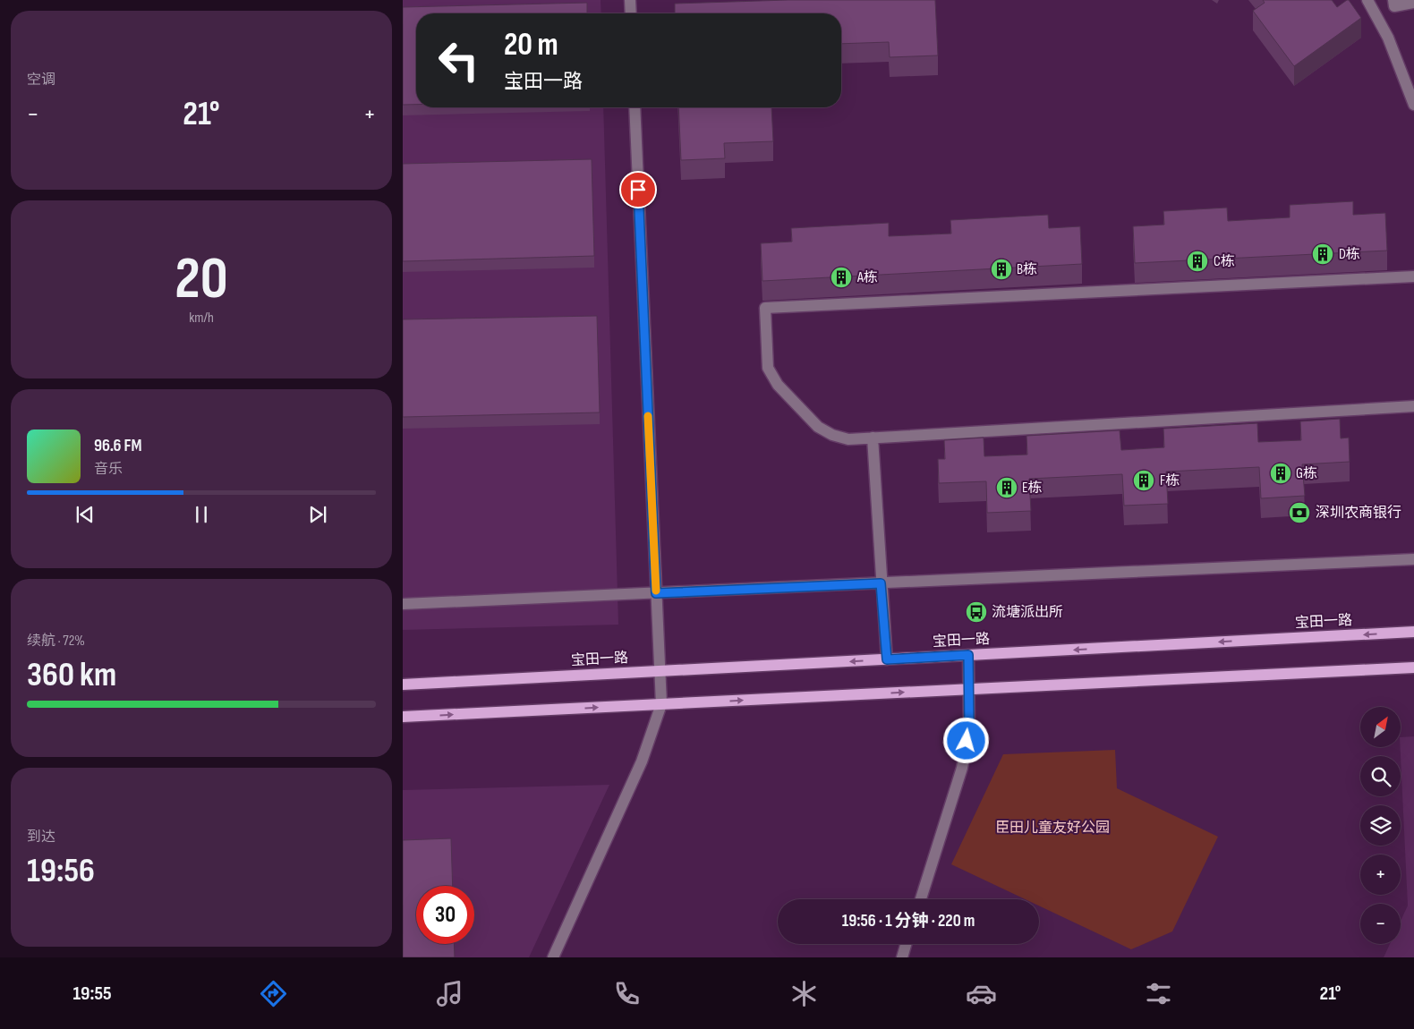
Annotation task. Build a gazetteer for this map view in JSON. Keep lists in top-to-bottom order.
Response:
{
  "streets": {
    "main road": ["宝田一路"]
  },
  "parks": ["臣田儿童友好公园"],
  "places": {
    "building": [
      "D栋",
      "C栋",
      "B栋",
      "A栋",
      "G栋",
      "F栋",
      "E栋"
    ],
    "bank": ["深圳农商银行"],
    "bus stop": ["流塘派出所"]
  },
  "north": "top right",
  "page": {
    "tile": [
      "空调",
      ["20", "km/h"],
      ["续航 · 72%", "360 km"],
      ["到达", "19:56"]
    ],
    "turn": ["20 m", "宝田一路"],
    "heat": ["−", "21°", "+"],
    "song": ["96.6 FM", "音乐"],
    "map_buttons": ["+", "−"],
    "limit": "30",
    "trip": "19:56 · 1 分钟 · 220 m",
    "tabs": ["19:55", "21°"]
  }
}
